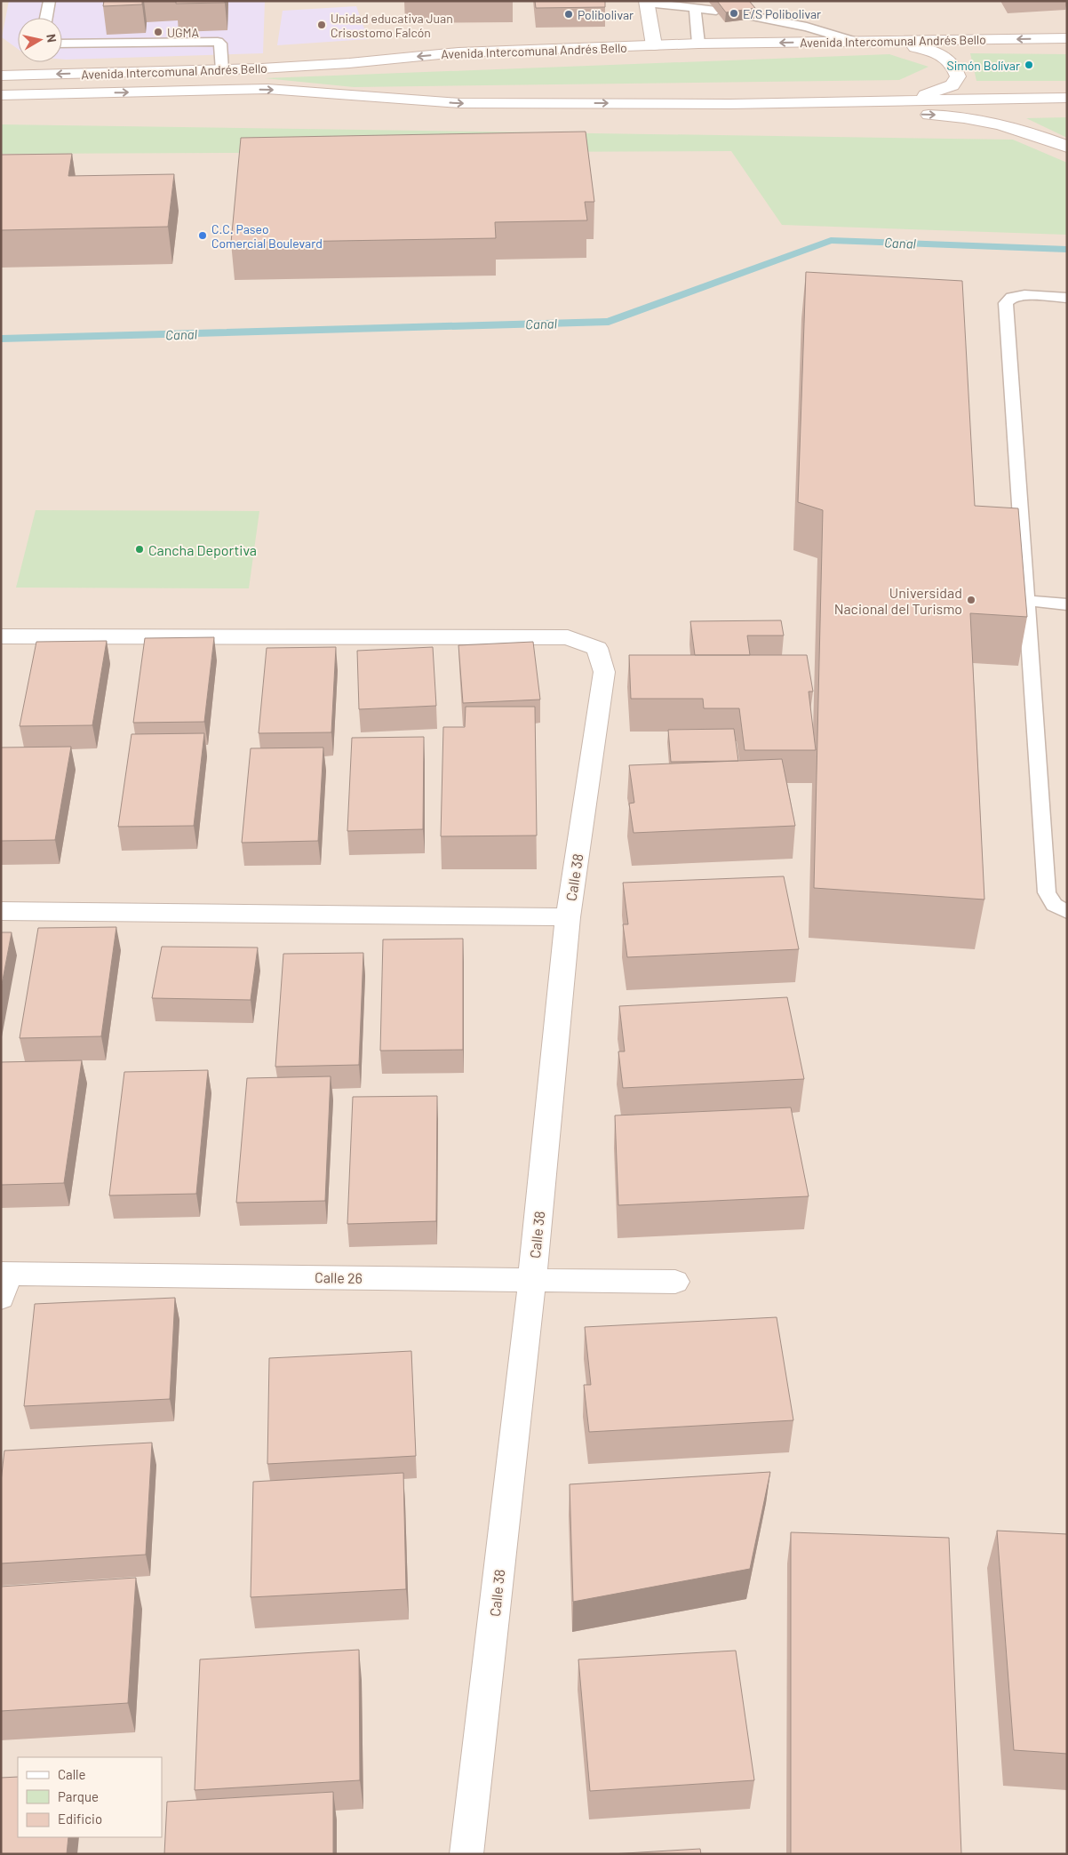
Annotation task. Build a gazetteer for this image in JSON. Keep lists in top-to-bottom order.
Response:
{
  "streets": {
    "main road": ["Avenida Intercomunal Andrés Bello", "Calle 38", "Calle 26"]
  },
  "crossings": [
    ["Calle 38", "Calle 26"]
  ],
  "water": ["Canal"],
  "places": [
    "E/S Polibolivar",
    "Polibolivar",
    "Unidad educativa Juan Crisostomo Falcón",
    "UGMA",
    "Simón Bolívar",
    "C.C. Paseo Comercial Boulevard",
    "Cancha Deportiva",
    "Universidad Nacional del Turismo"
  ],
  "legend": ["Calle", "Parque", "Edificio"],
  "north": "right"
}
